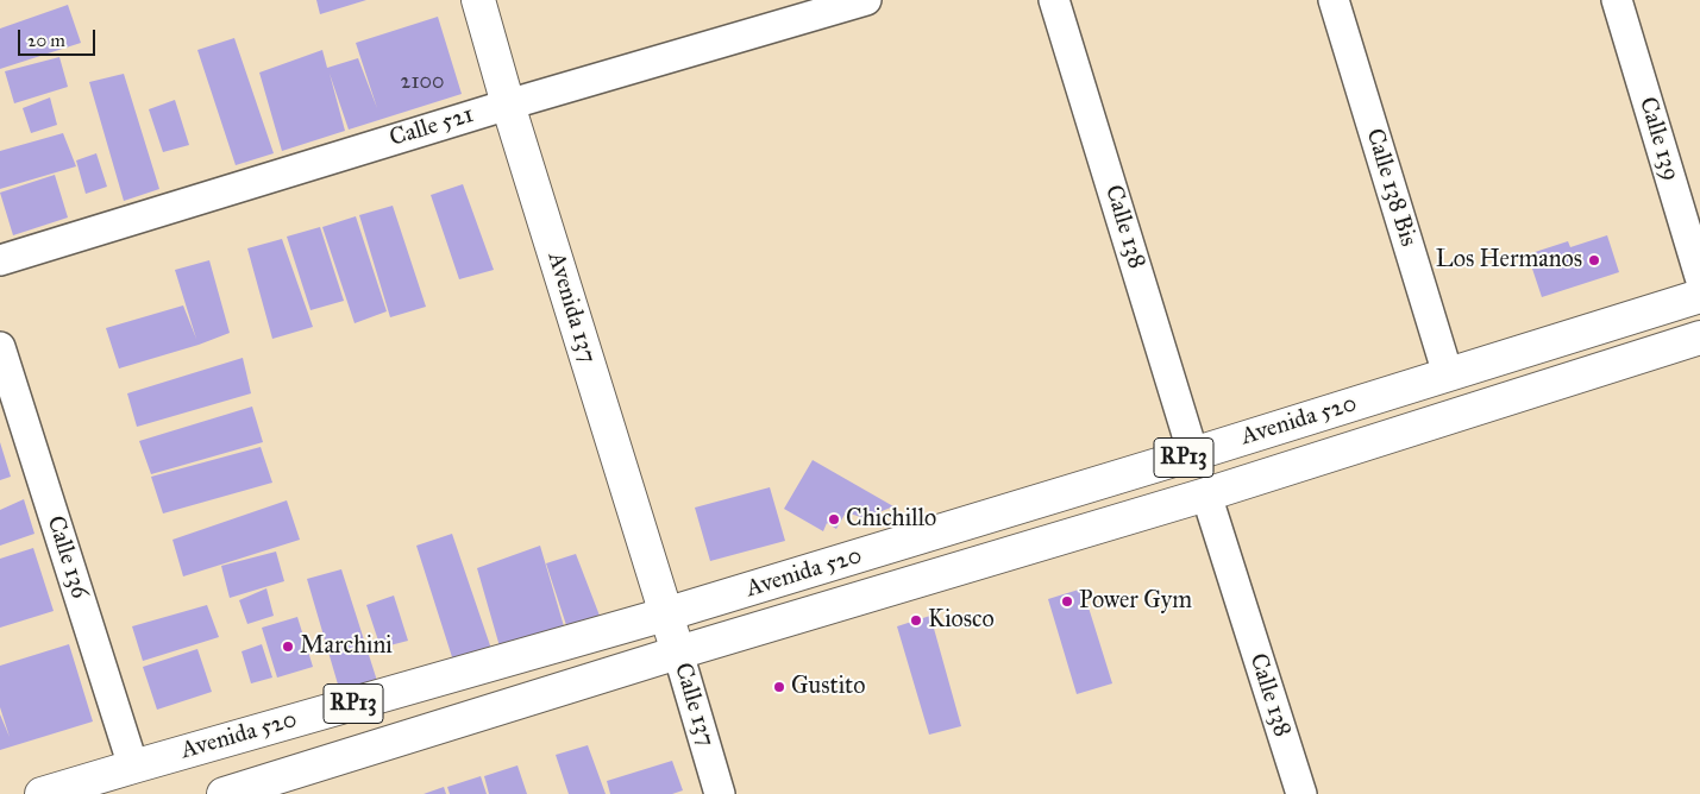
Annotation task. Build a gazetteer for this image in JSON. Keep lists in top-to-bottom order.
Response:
{
  "streets": {
    "main road": [
      "Avenida 137",
      "Avenida 520",
      "RP13",
      "Calle 137"
    ],
    "street": [
      "Calle 521",
      "Calle 139",
      "Calle 138 Bis",
      "Calle 138",
      "Calle 136"
    ]
  },
  "crossings": [
    ["Calle 521", "Avenida 137"],
    ["Calle 138 Bis", "Avenida 520"],
    ["Calle 138", "Avenida 520"],
    ["Avenida 137", "Avenida 520"],
    ["Avenida 137", "Calle 137"],
    ["Avenida 520", "Calle 136"],
    ["Avenida 520", "Calle 137"]
  ],
  "places": [
    "Los Hermanos",
    "Chichillo",
    "Power Gym",
    "Kiosco",
    "Marchini",
    "Gustito"
  ],
  "house_numbers": ["2100"],
  "scale_bar": "20 m"
}
